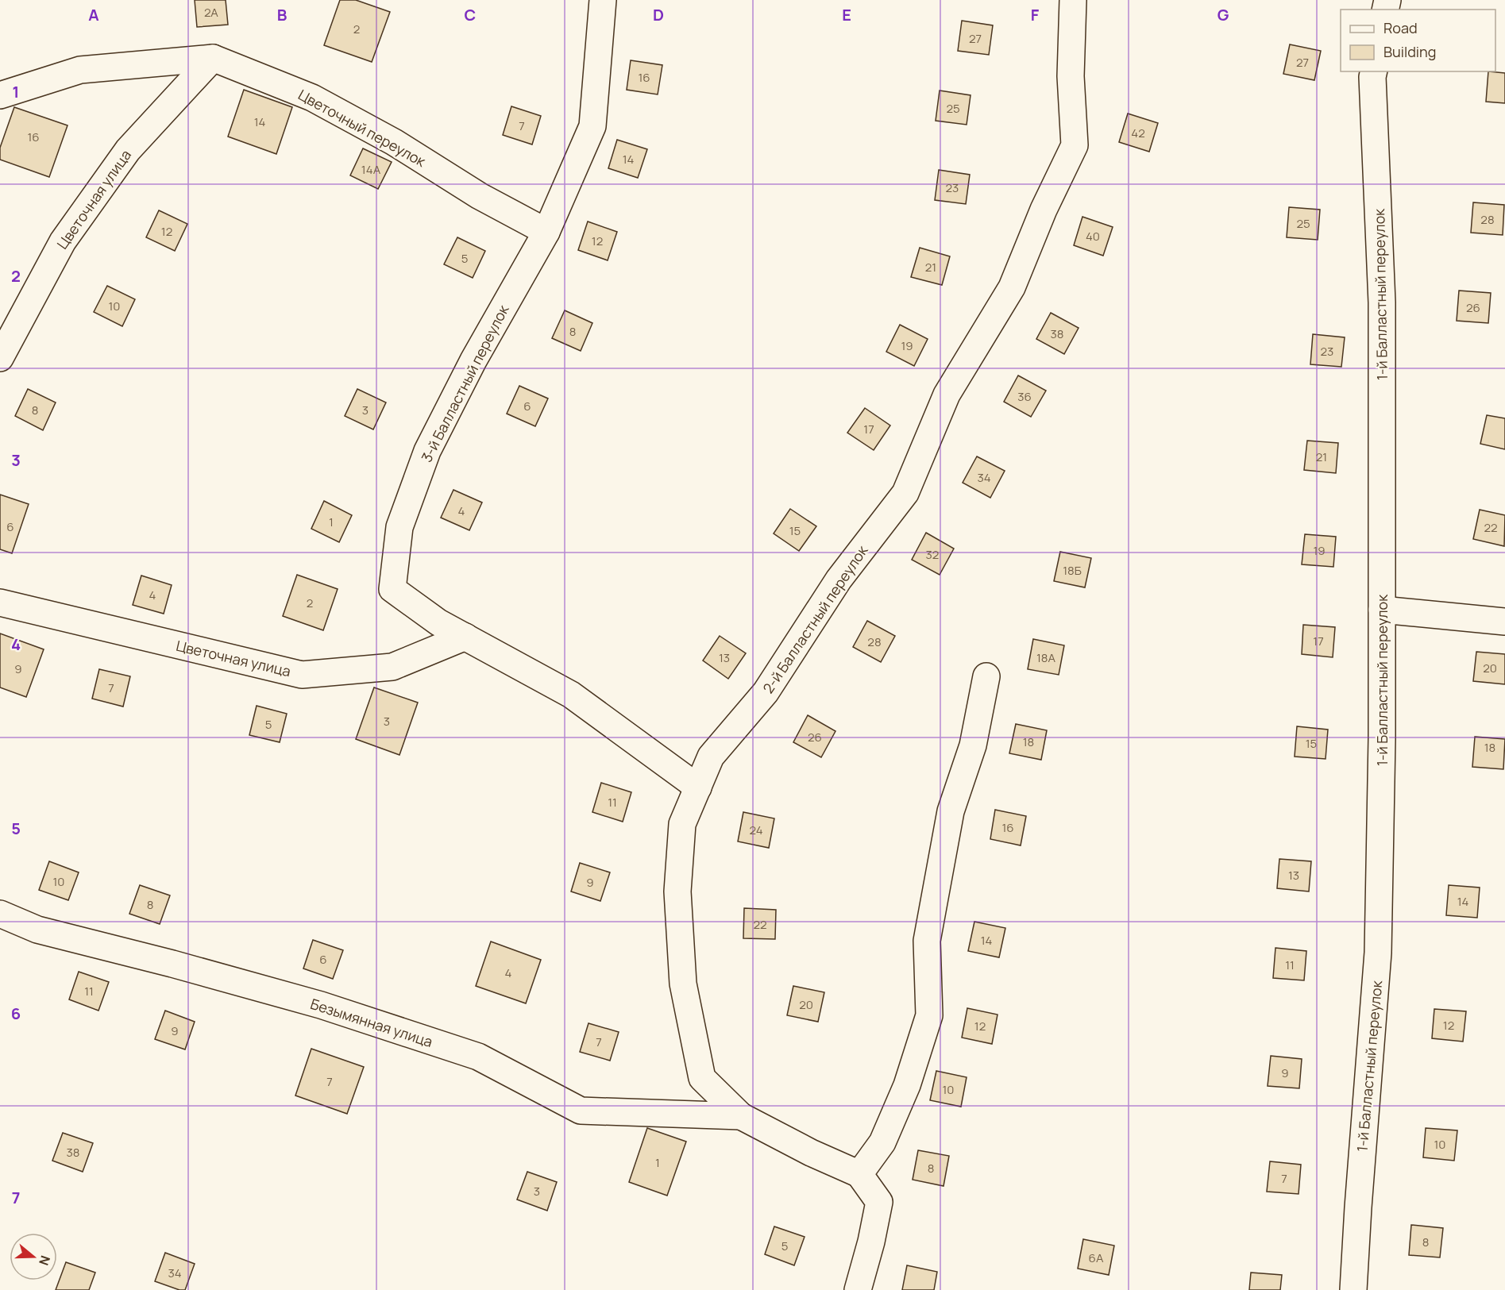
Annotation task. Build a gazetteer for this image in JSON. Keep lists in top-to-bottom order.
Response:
{
  "streets": {
    "street": [
      "Цветочный переулок",
      "Цветочная улица",
      "1-й Балластный переулок",
      "3-й Балластный переулок",
      "2-й Балластный переулок",
      "Безымянная улица"
    ]
  },
  "crossings": [
    ["Цветочный переулок", "Цветочная улица"],
    ["Цветочный переулок", "3-й Балластный переулок"],
    ["Цветочная улица", "3-й Балластный переулок"],
    ["3-й Балластный переулок", "2-й Балластный переулок"],
    ["2-й Балластный переулок", "Безымянная улица"]
  ],
  "house_numbers": [
    "2А",
    "2",
    "27",
    "27",
    "16",
    "25",
    "14",
    "7",
    "42",
    "16",
    "14",
    "14А",
    "23",
    "28",
    "25",
    "12",
    "40",
    "12",
    "5",
    "21",
    "10",
    "26",
    "8",
    "38",
    "19",
    "23",
    "36",
    "6",
    "8",
    "3",
    "17",
    "21",
    "34",
    "4",
    "1",
    "6",
    "22",
    "15",
    "19",
    "32",
    "18Б",
    "4",
    "2",
    "17",
    "28",
    "13",
    "18А",
    "20",
    "9",
    "7",
    "3",
    "5",
    "26",
    "18",
    "15",
    "18",
    "11",
    "16",
    "24",
    "13",
    "10",
    "9",
    "14",
    "8",
    "22",
    "14",
    "6",
    "11",
    "4",
    "11",
    "20",
    "12",
    "12",
    "9",
    "7",
    "9",
    "7",
    "10",
    "10",
    "38",
    "1",
    "8",
    "7",
    "3",
    "8",
    "5",
    "6А",
    "34"
  ],
  "legend": ["Road", "Building"],
  "north": "right",
  "grid": {
    "columns": [
      "A",
      "B",
      "C",
      "D",
      "E",
      "F",
      "G"
    ],
    "rows": [
      "1",
      "2",
      "3",
      "4",
      "5",
      "6",
      "7"
    ]
  }
}
